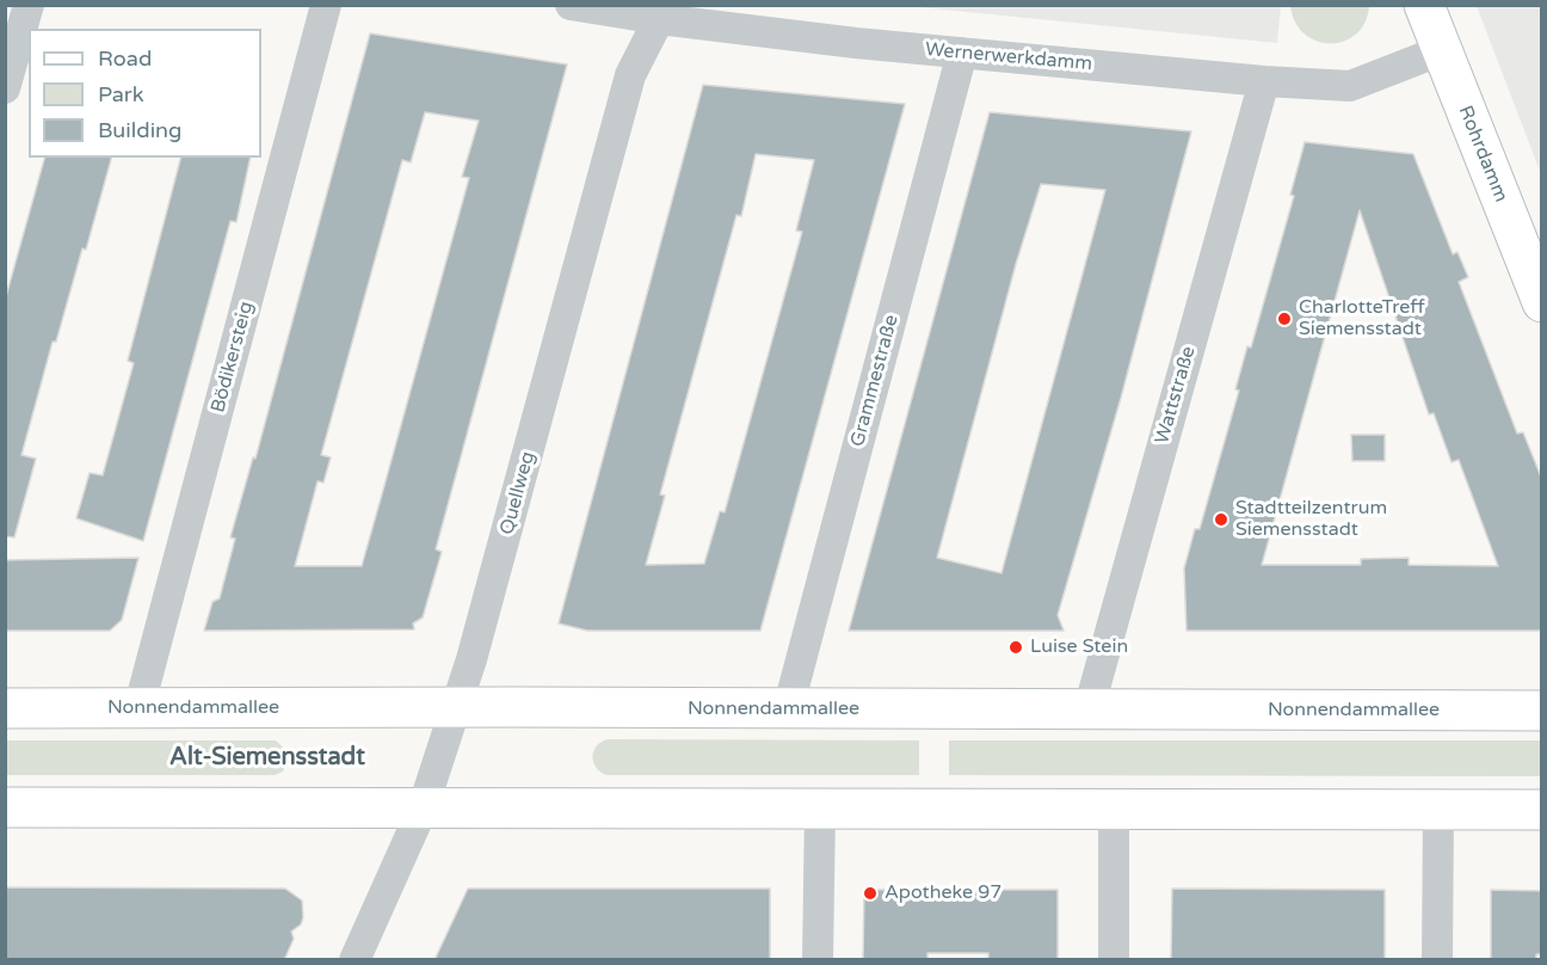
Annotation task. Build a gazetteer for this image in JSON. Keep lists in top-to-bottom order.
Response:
{
  "streets": {
    "main road": ["Rohrdamm", "Nonnendammallee"],
    "street": [
      "Wernerwerkdamm",
      "Bödikersteig",
      "Grammestraße",
      "Wattstraße",
      "Quellweg"
    ]
  },
  "crossings": [
    ["Wernerwerkdamm", "Rohrdamm"],
    ["Wernerwerkdamm", "Grammestraße"],
    ["Wernerwerkdamm", "Wattstraße"],
    ["Wernerwerkdamm", "Quellweg"],
    ["Bödikersteig", "Nonnendammallee"],
    ["Grammestraße", "Nonnendammallee"],
    ["Wattstraße", "Nonnendammallee"],
    ["Quellweg", "Nonnendammallee"]
  ],
  "districts": ["Alt-Siemensstadt"],
  "places": [
    "CharlotteTreff Siemensstadt",
    "Stadtteilzentrum Siemensstadt",
    "Luise Stein",
    "Apotheke 97"
  ],
  "legend": ["Road", "Park", "Building"]
}
